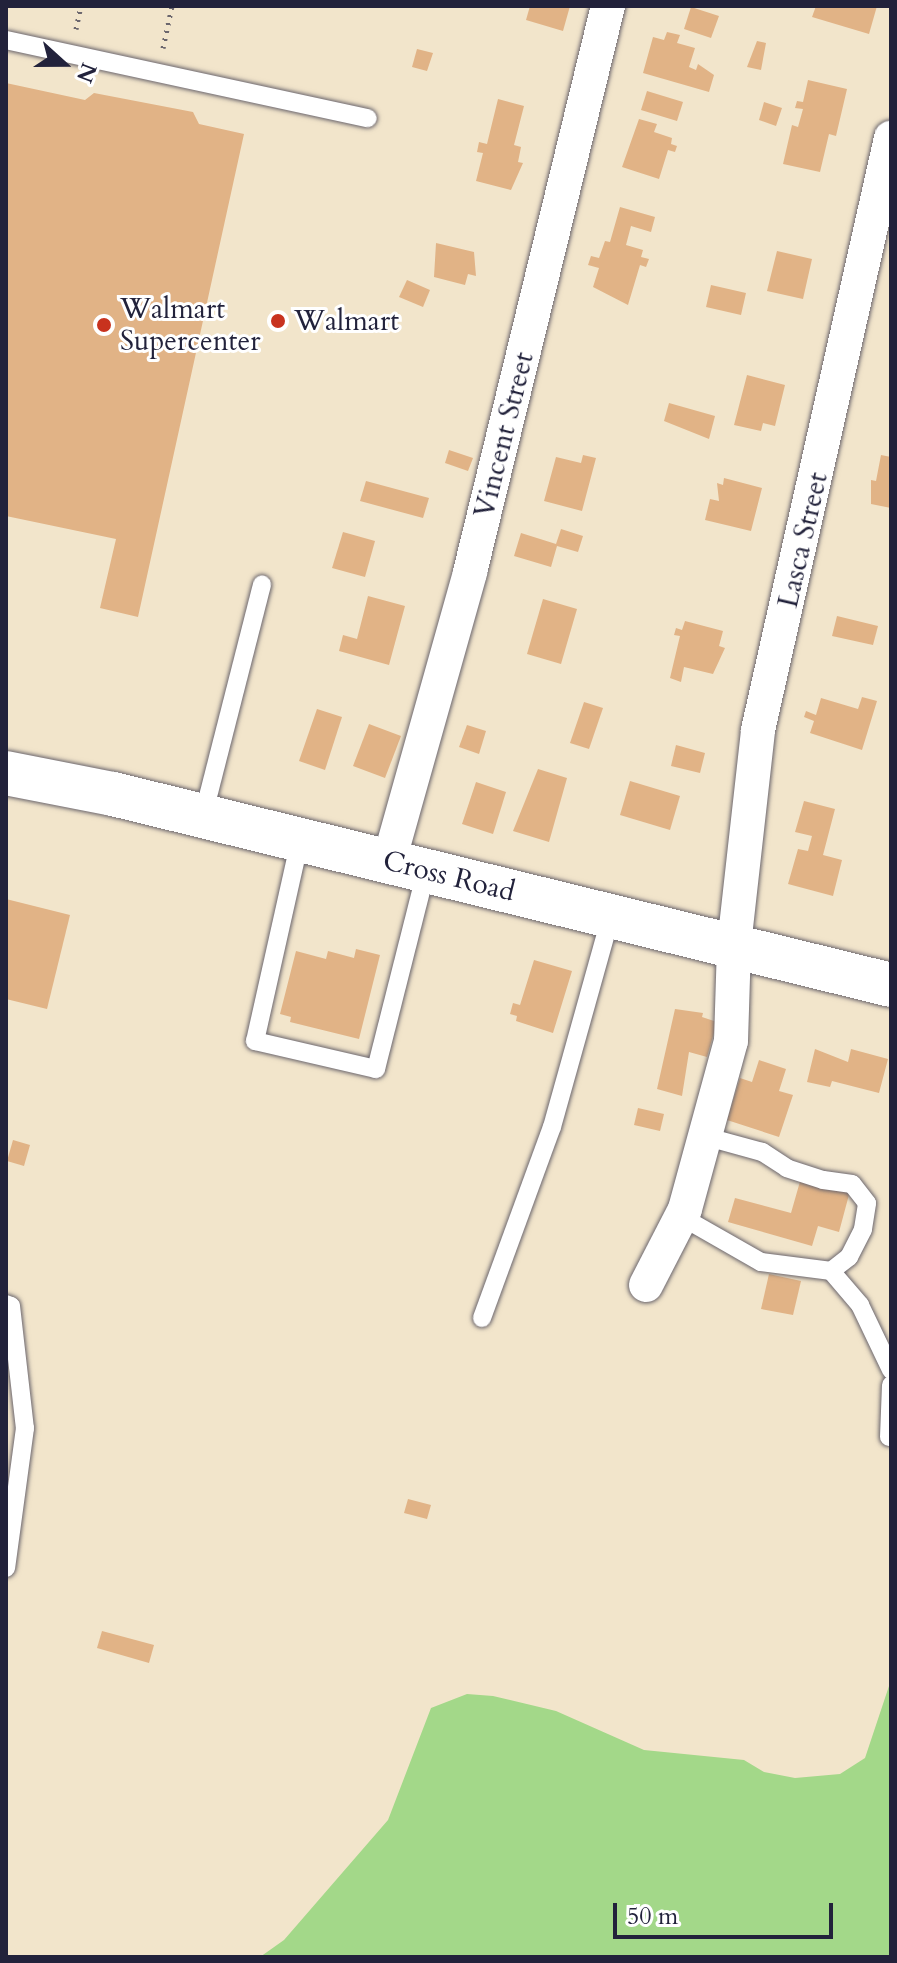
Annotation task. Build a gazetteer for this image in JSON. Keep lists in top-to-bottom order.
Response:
{
  "streets": {
    "street": ["Vincent Street", "Lasca Street", "Cross Road"]
  },
  "crossings": [
    ["Vincent Street", "Cross Road"],
    ["Lasca Street", "Cross Road"]
  ],
  "places": ["Walmart", "Walmart Supercenter"],
  "scale_bar": "50 m",
  "north": "right"
}
